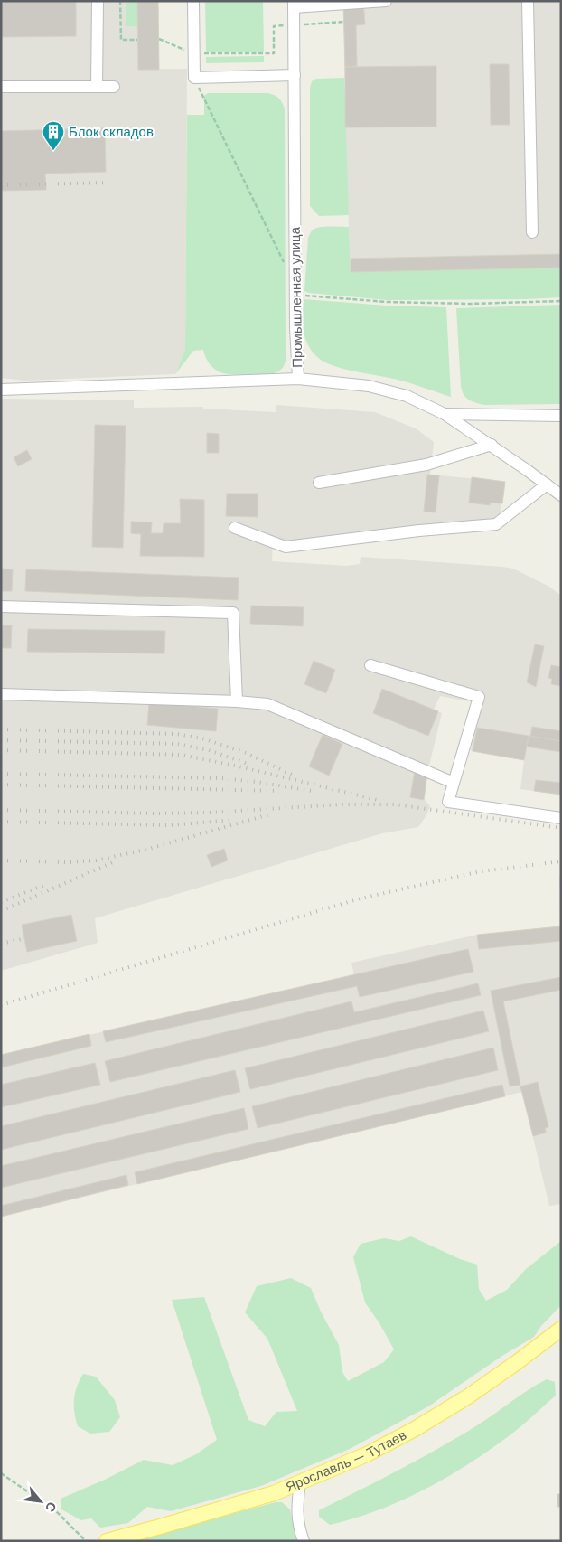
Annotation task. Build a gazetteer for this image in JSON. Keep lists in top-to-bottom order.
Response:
{
  "streets": {
    "main road": ["Ярославль — Тутаев"],
    "street": ["Промышленная улица"]
  },
  "places": {
    "building": ["Блок складов"]
  },
  "north": "bottom right"
}
